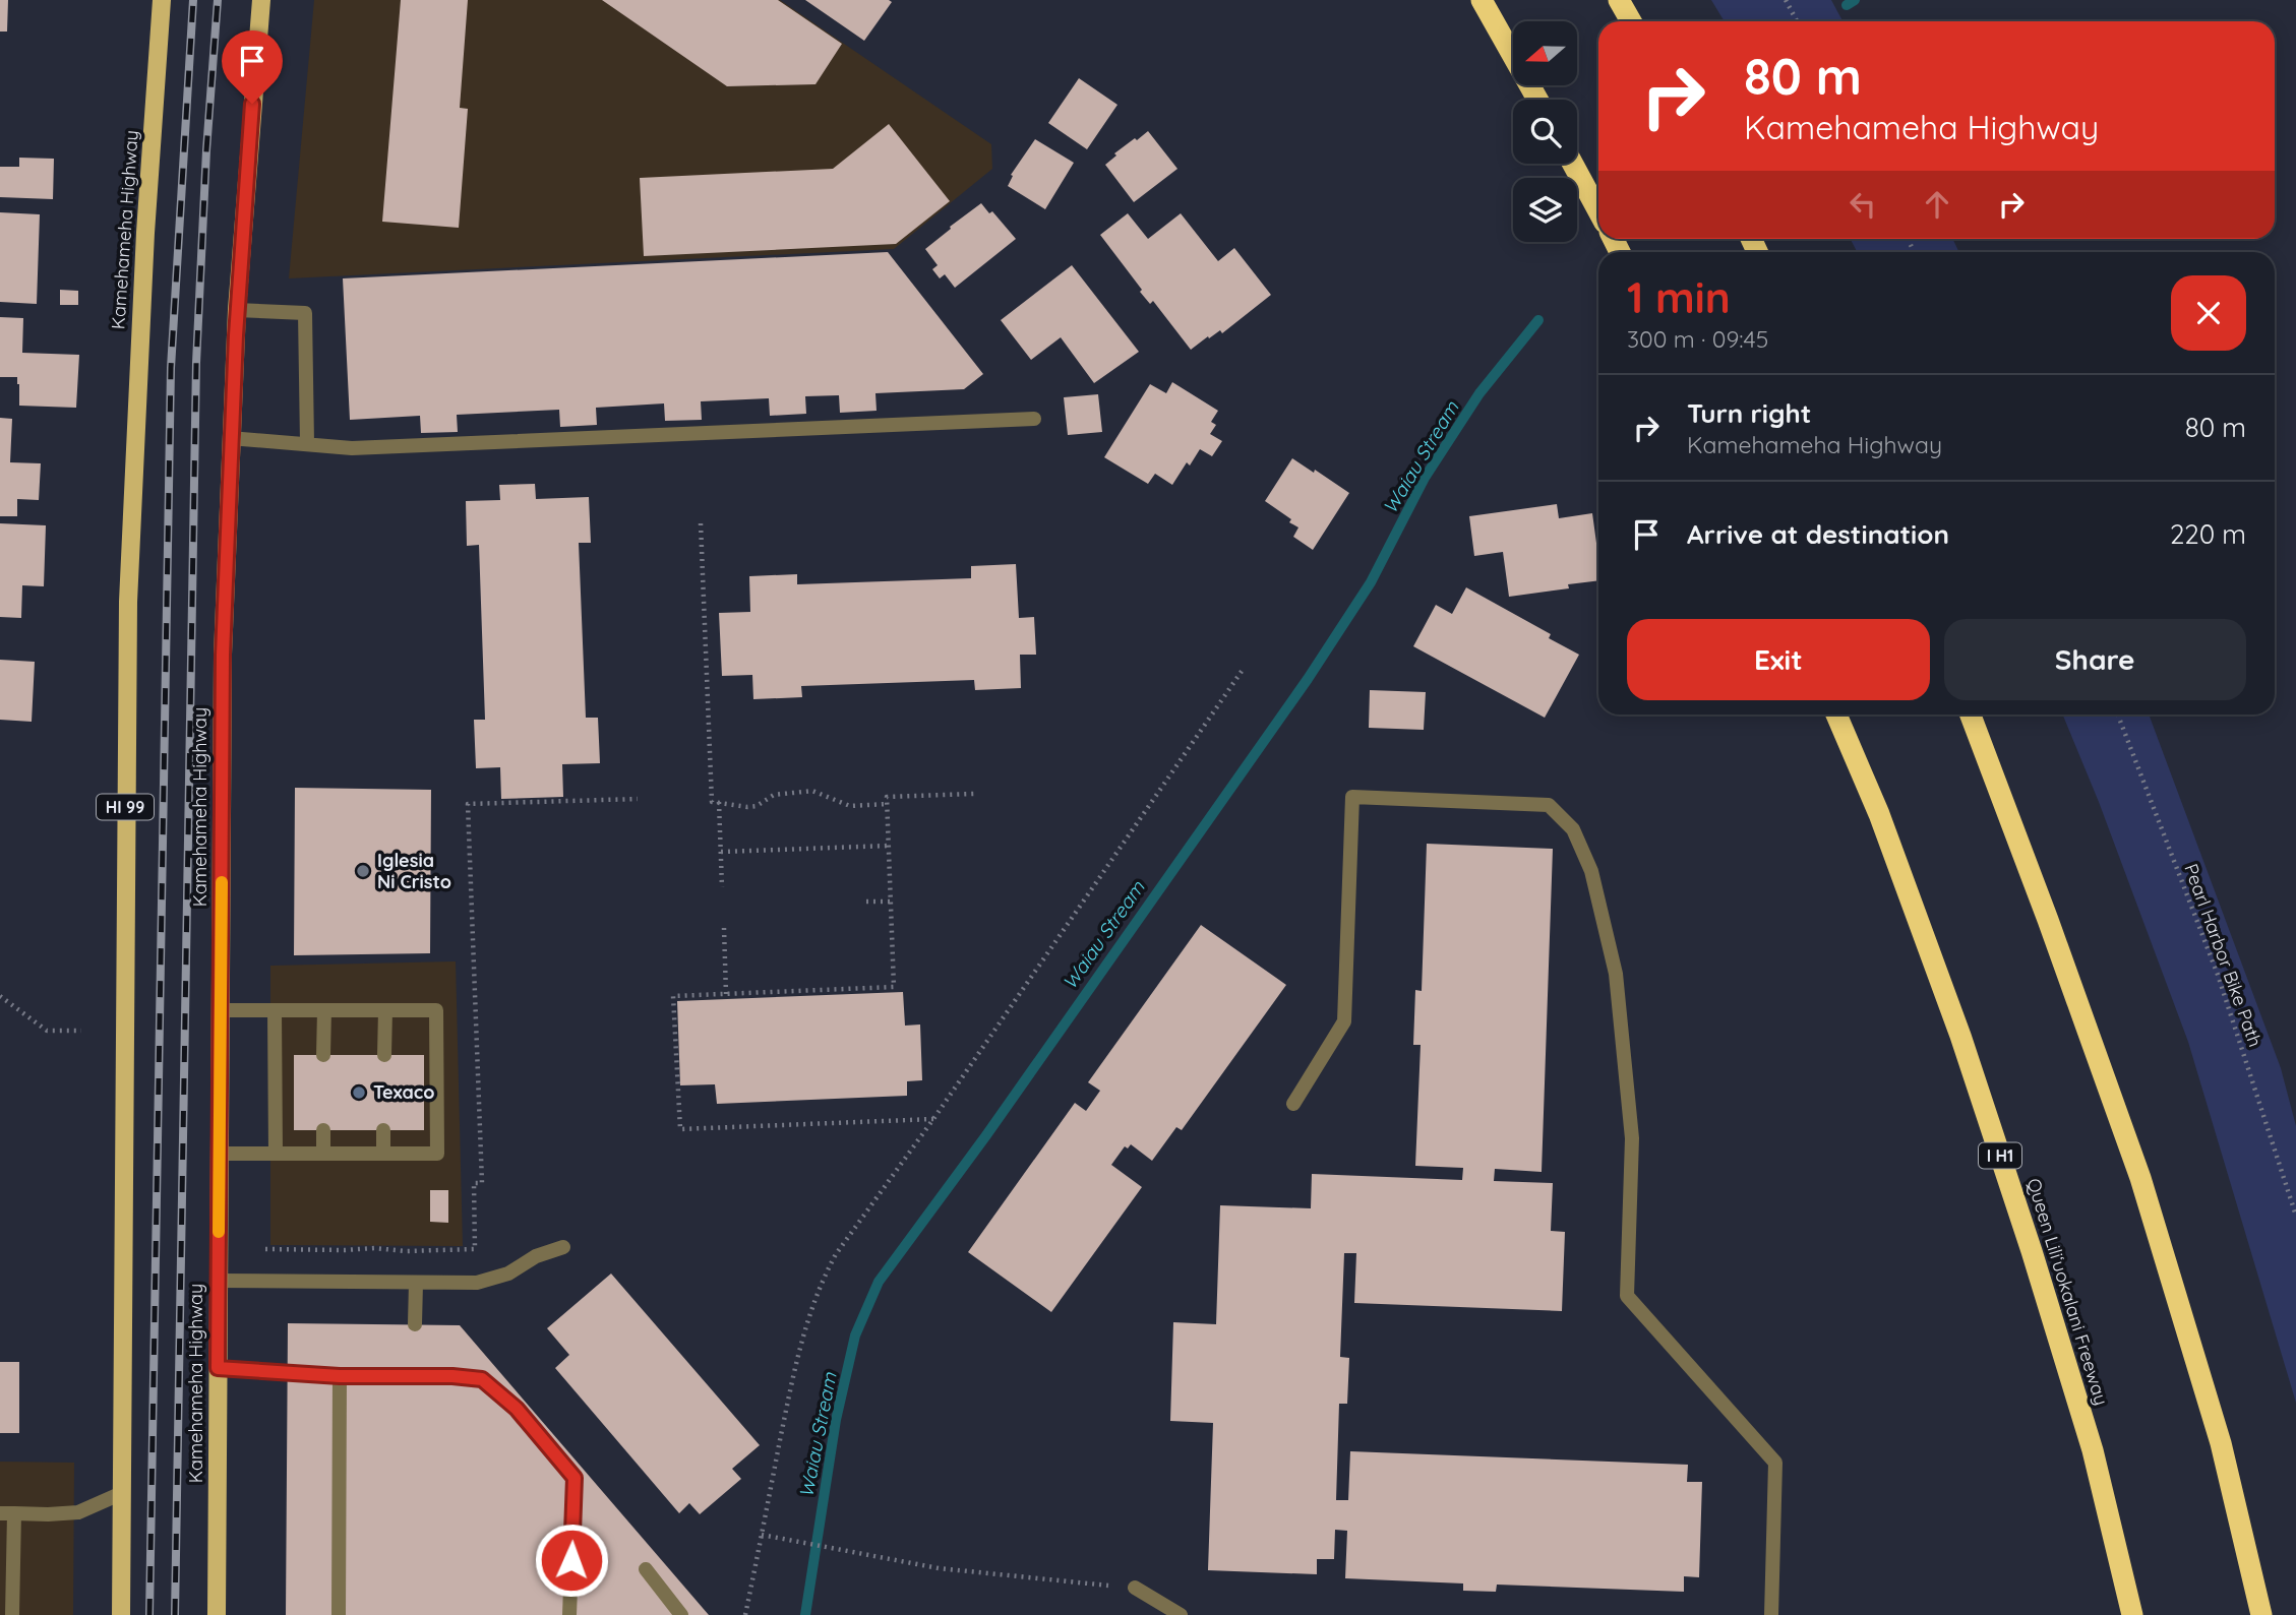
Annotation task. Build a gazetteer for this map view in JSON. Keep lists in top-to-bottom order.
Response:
{
  "streets": {
    "highway": ["I H1", "Queen Liliʻuokalani Freeway"],
    "main road": ["Kamehameha Highway", "HI 99"],
    "path": ["Pearl Harbor Bike Path"]
  },
  "water": ["Waiau Stream"],
  "places": ["Iglesia Ni Cristo", "Texaco"],
  "north": "left",
  "page": {
    "turn": ["80 m", "Kamehameha Highway"],
    "heading": ["1 min", "300 m · 09:45"],
    "list": [
      {
        "name": "Turn right",
        "note": "Kamehameha Highway",
        "value": "80 m"
      },
      {
        "name": "Arrive at destination",
        "value": "220 m"
      }
    ],
    "buttons": ["Exit", "Share"]
  }
}
